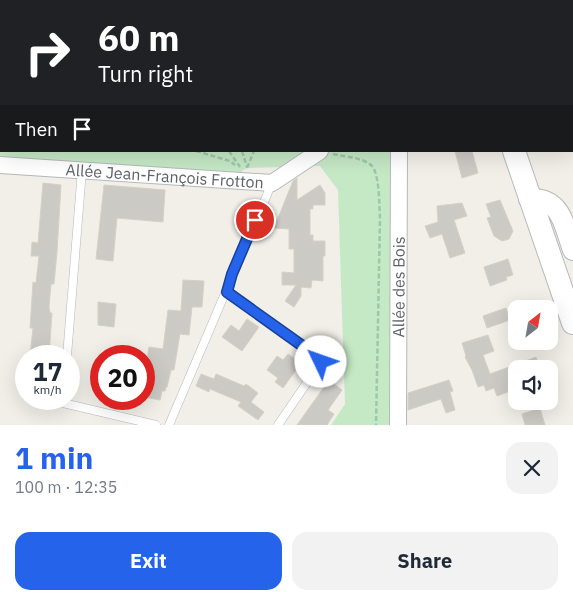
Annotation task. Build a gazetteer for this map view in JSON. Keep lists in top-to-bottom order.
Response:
{
  "streets": {
    "street": ["Allée Jean-François Frotton", "Allée des Bois"]
  },
  "north": "top right",
  "page": {
    "turn": ["60 m", "Turn right"],
    "then": "Then",
    "speed": "17 km/h",
    "limit": "20",
    "heading": ["1 min", "100 m · 12:35"],
    "buttons": ["Exit", "Share"]
  }
}
